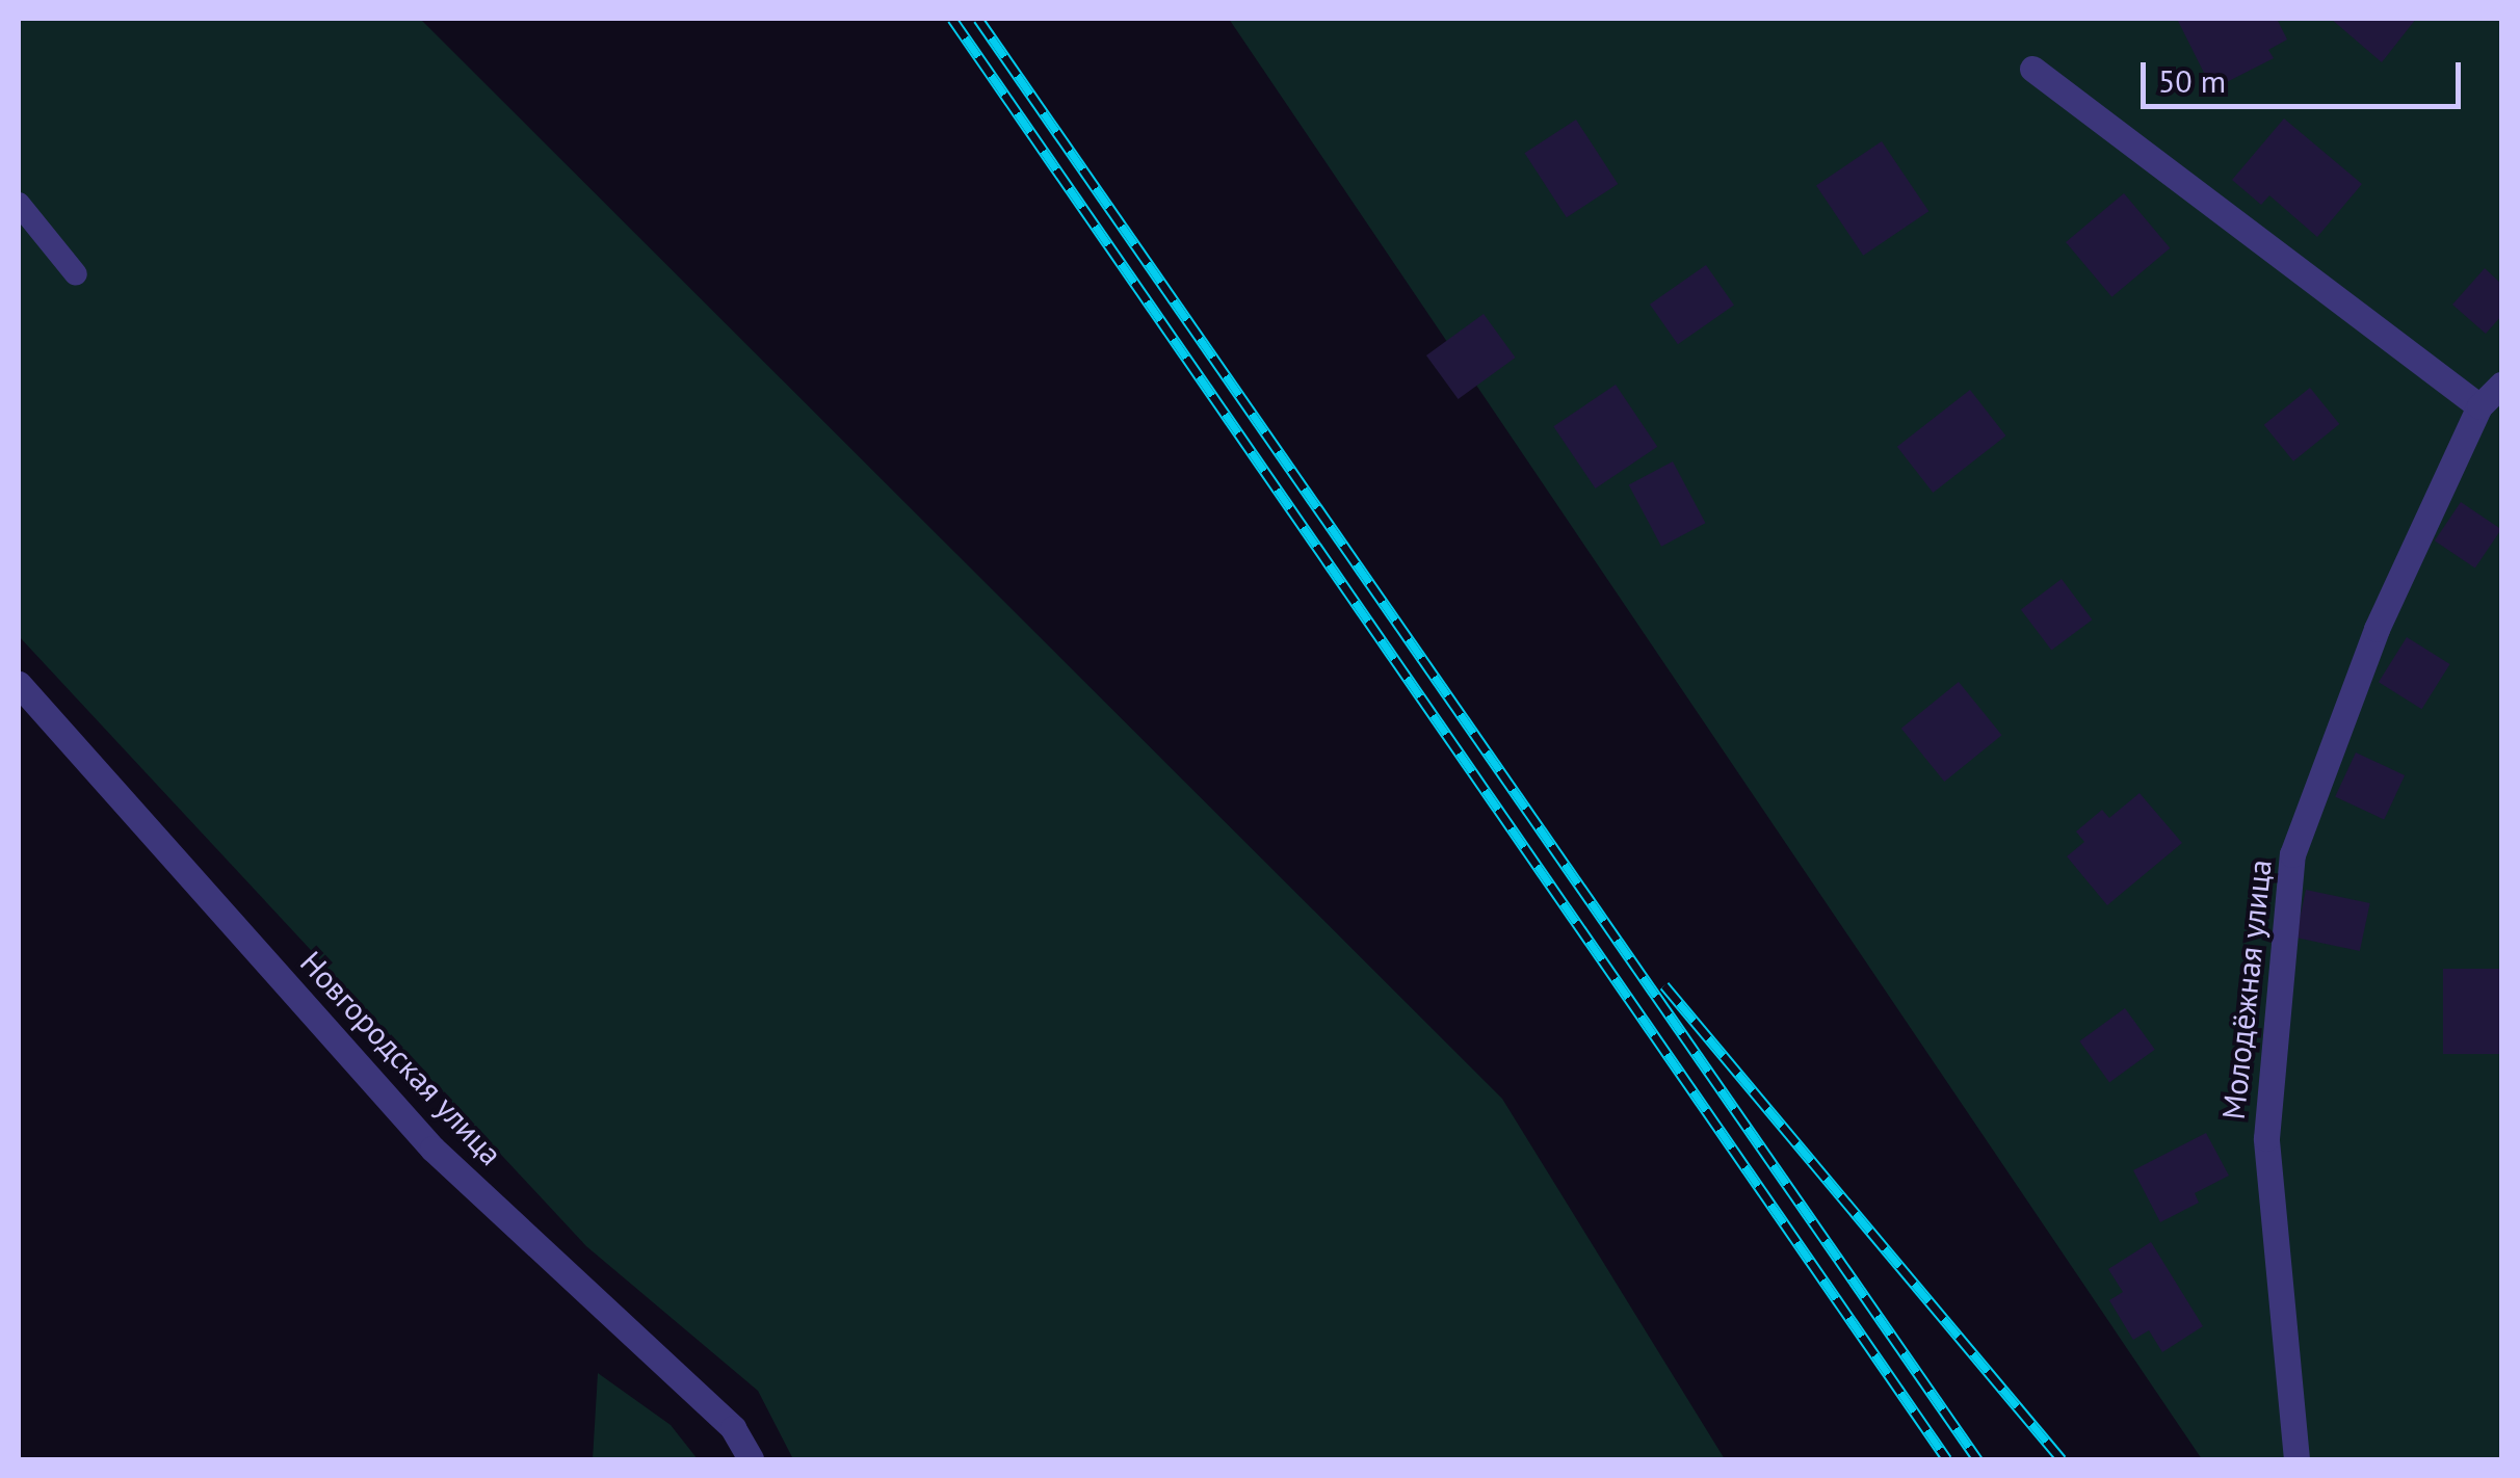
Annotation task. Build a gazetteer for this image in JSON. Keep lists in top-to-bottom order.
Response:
{
  "streets": {
    "street": ["Молодёжная улица", "Новгородская улица"]
  },
  "scale_bar": "50 m"
}
